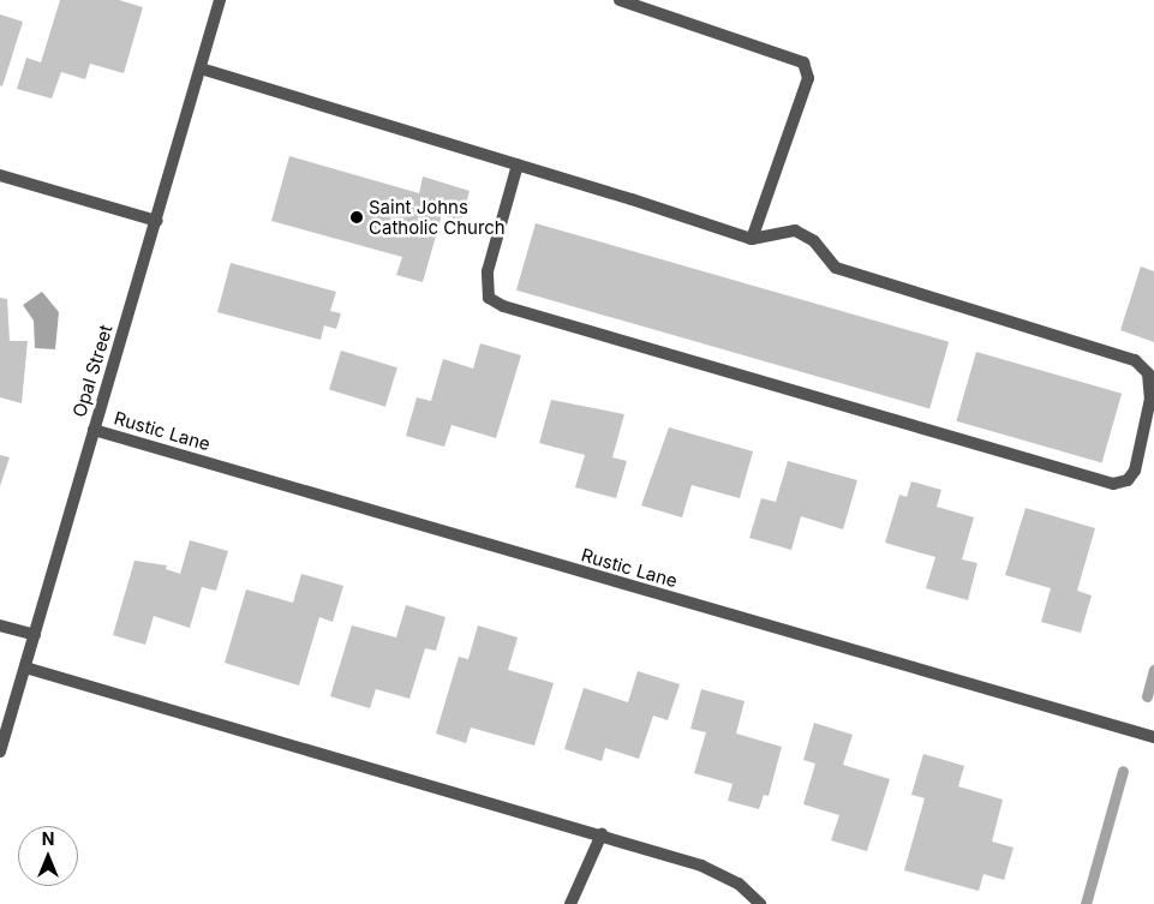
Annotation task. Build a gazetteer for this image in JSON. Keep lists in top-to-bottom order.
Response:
{
  "streets": {
    "street": ["Opal Street", "Rustic Lane"]
  },
  "crossings": [
    ["Opal Street", "Rustic Lane"]
  ],
  "places": ["Saint Johns Catholic Church"],
  "north": "top"
}
